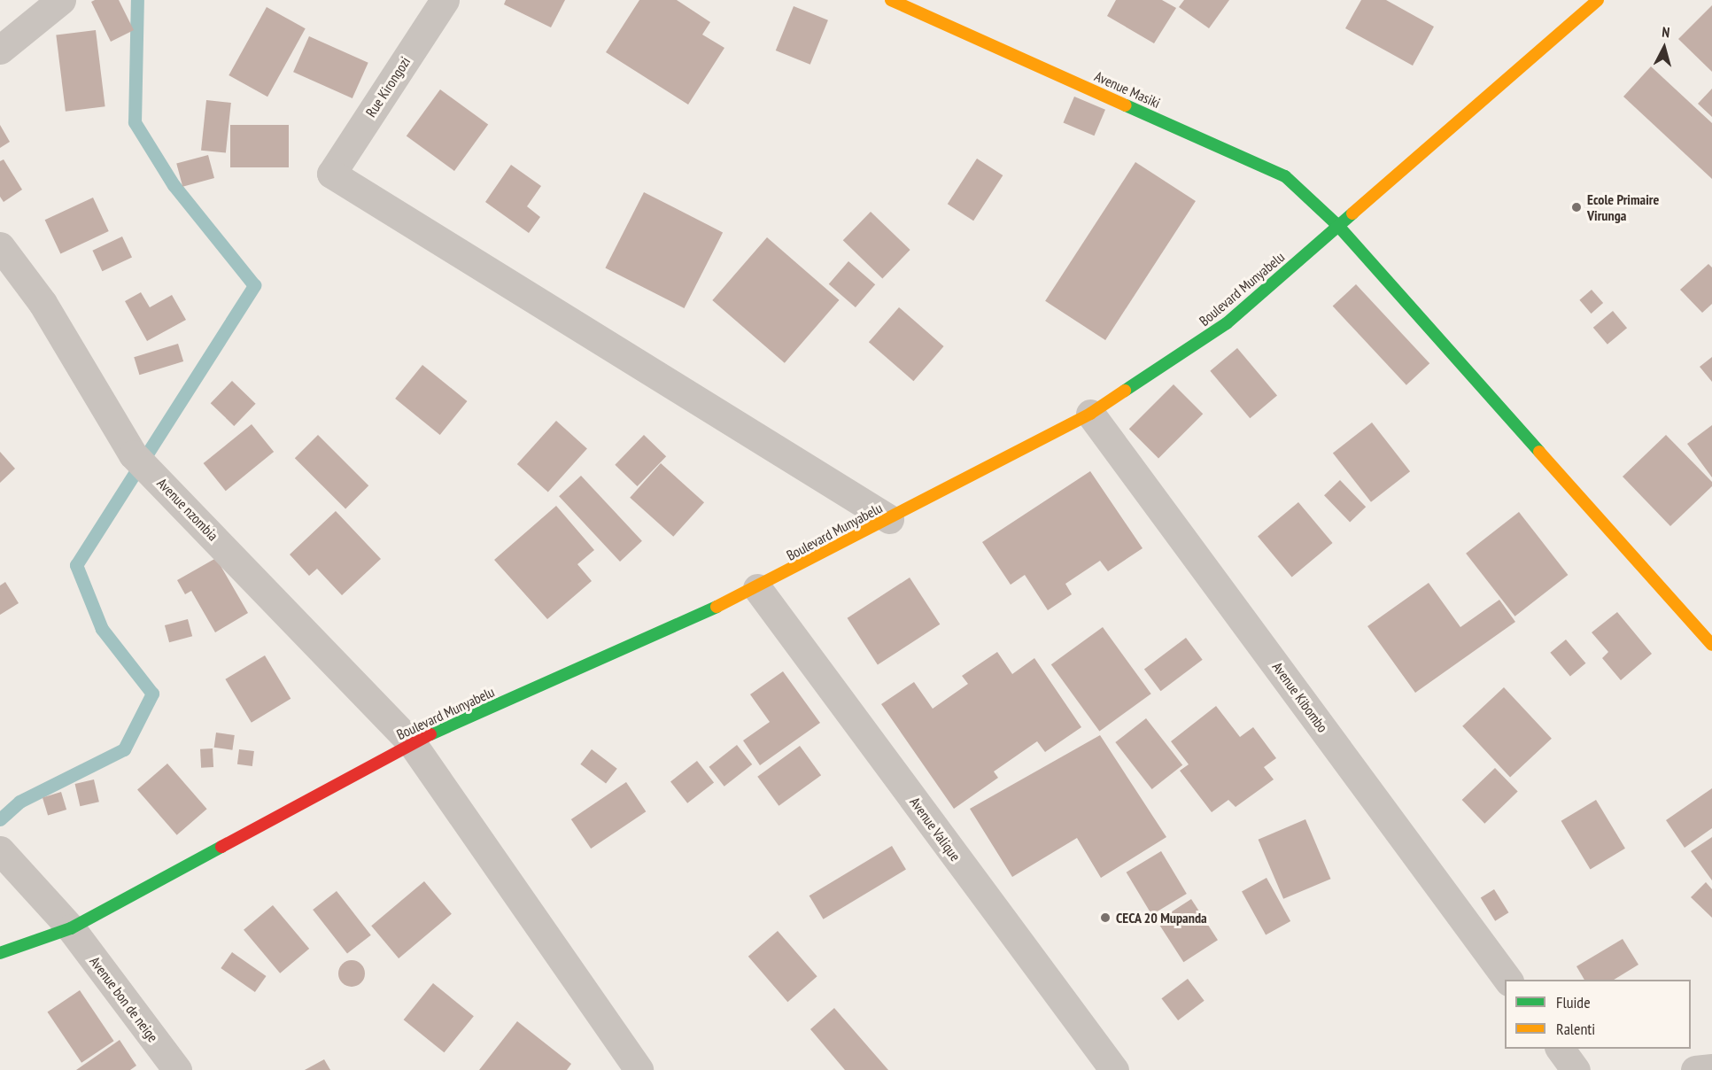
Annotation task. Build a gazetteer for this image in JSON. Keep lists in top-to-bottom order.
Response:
{
  "streets": {
    "street": [
      "Rue Kirongozi",
      "Avenue Masiki",
      "Boulevard Munyabelu",
      "Avenue nzombia",
      "Avenue Kibombo",
      "Avenue Valique",
      "Avenue bon de neige"
    ]
  },
  "crossings": [
    ["Rue Kirongozi", "Boulevard Munyabelu"],
    ["Avenue Masiki", "Boulevard Munyabelu"],
    ["Boulevard Munyabelu", "Avenue nzombia"],
    ["Boulevard Munyabelu", "Avenue Kibombo"],
    ["Boulevard Munyabelu", "Avenue Valique"],
    ["Boulevard Munyabelu", "Avenue bon de neige"]
  ],
  "places": ["Ecole Primaire Virunga", "CECA 20 Mupanda"],
  "legend": ["Fluide", "Ralenti"],
  "north": "top"
}
